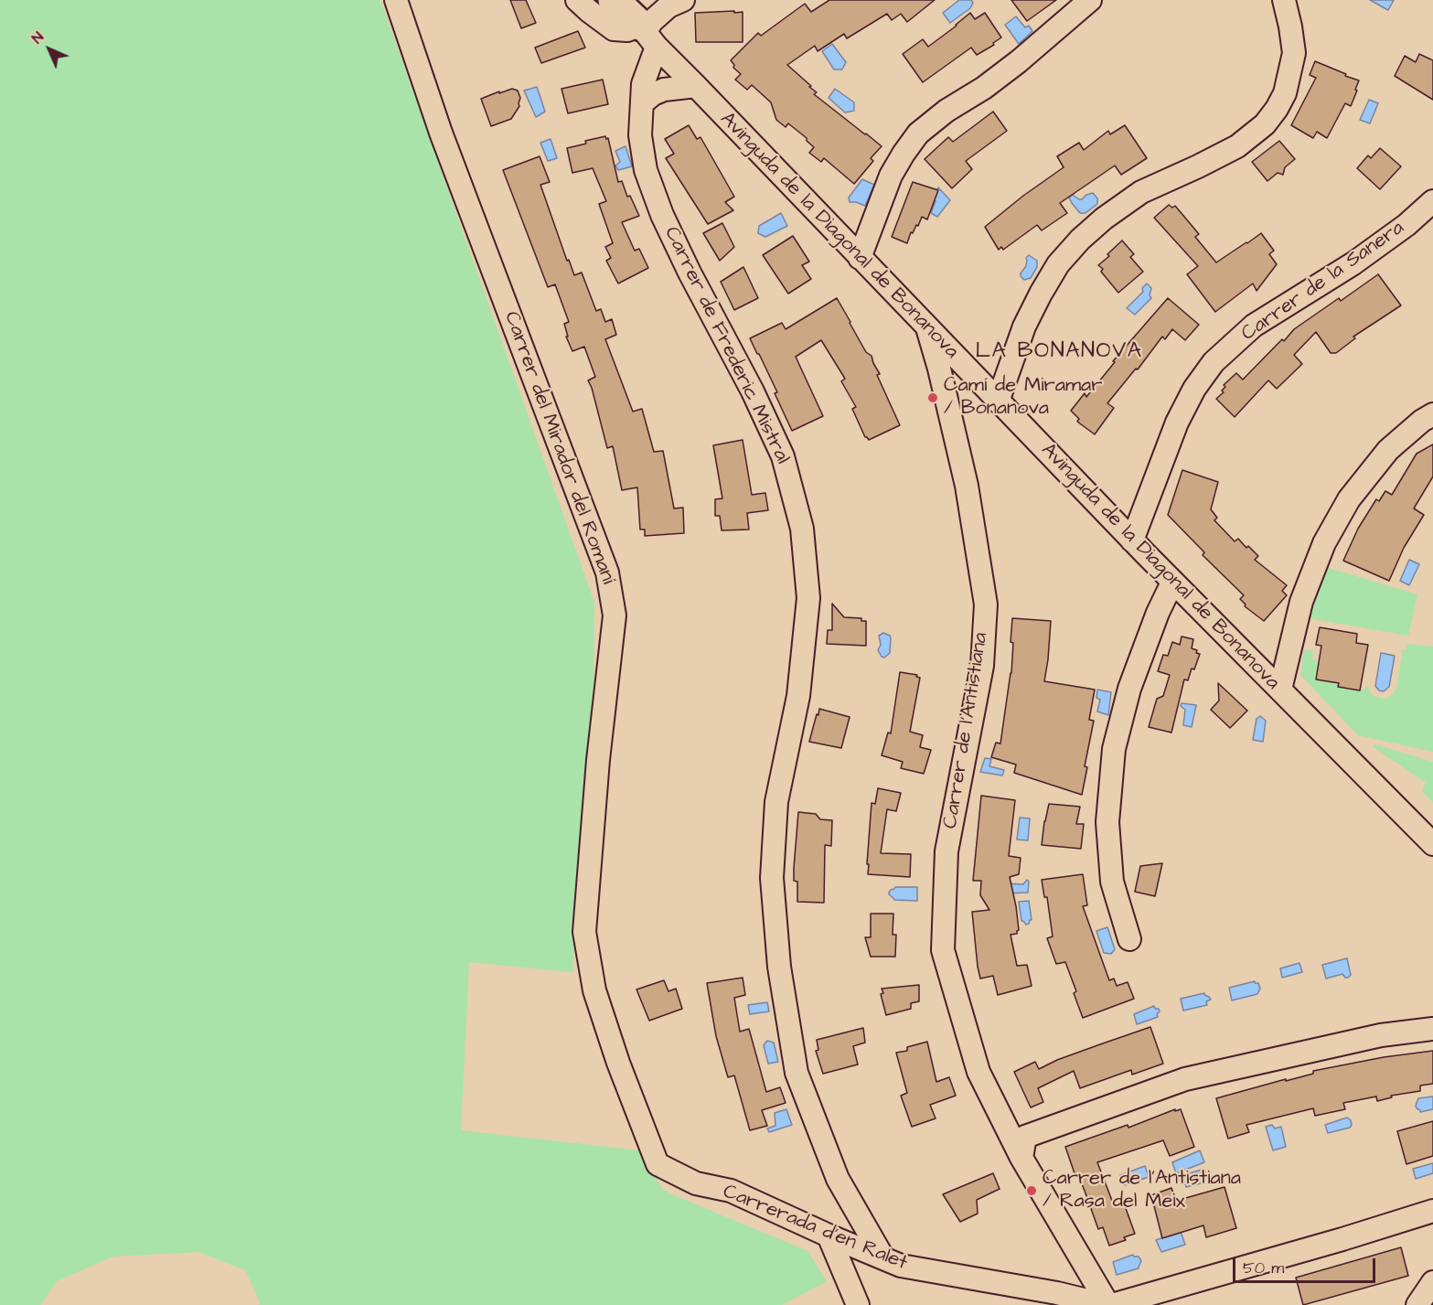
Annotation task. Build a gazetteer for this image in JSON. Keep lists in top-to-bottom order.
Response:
{
  "streets": {
    "street": [
      "Avinguda de la Diagonal de Bonanova",
      "Carrer de la Sanera",
      "Carrer de Frederic Mistral",
      "Carrer del Mirador del Romaní",
      "Carrer de l'Antistiana",
      "Carrerada d'en Ralet"
    ]
  },
  "crossings": [
    ["Avinguda de la Diagonal de Bonanova", "Carrer de la Sanera"],
    ["Avinguda de la Diagonal de Bonanova", "Carrer de Frederic Mistral"],
    ["Avinguda de la Diagonal de Bonanova", "Carrer de l'Antistiana"],
    ["Carrer de Frederic Mistral", "Carrerada d'en Ralet"],
    ["Carrer del Mirador del Romaní", "Carrerada d'en Ralet"],
    ["Carrer de l'Antistiana", "Carrerada d'en Ralet"]
  ],
  "districts": ["LA BONANOVA"],
  "places": ["Camí de Miramar / Bonanova", "Carrer de l'Antistiana / Rasa del Meix"],
  "scale_bar": "50 m",
  "north": "top left"
}
